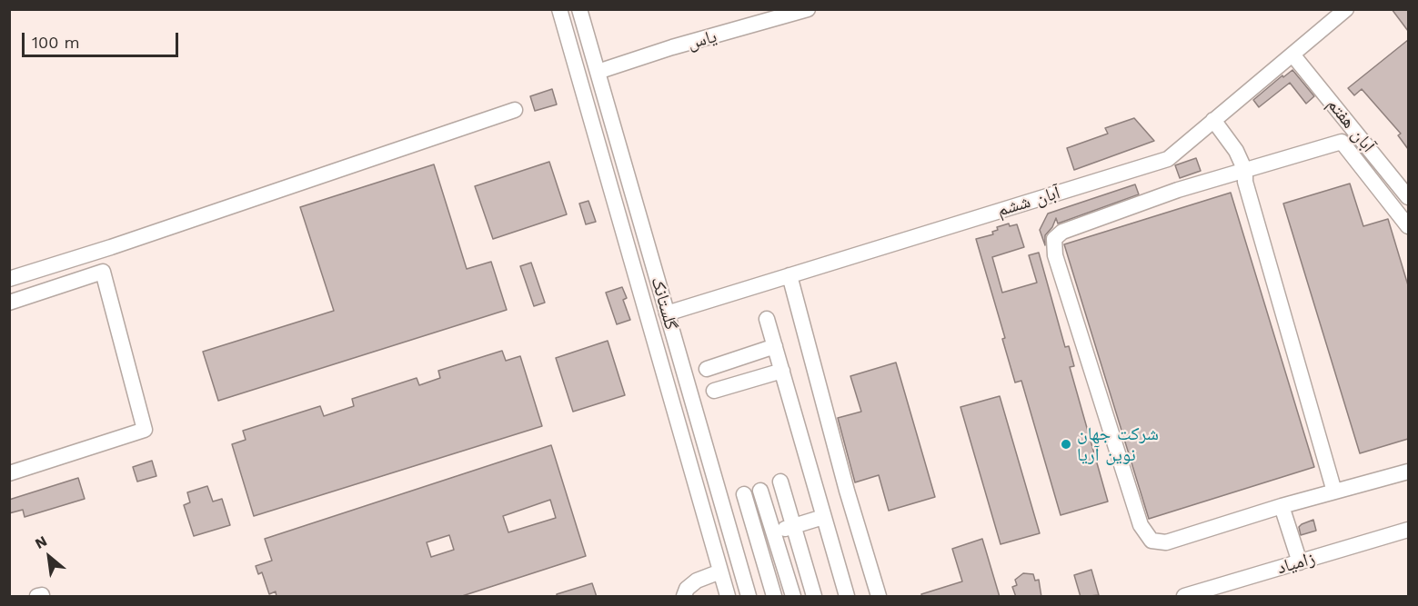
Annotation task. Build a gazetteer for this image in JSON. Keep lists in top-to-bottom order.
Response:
{
  "streets": {
    "street": [
      "یاس",
      "آبان هفتم",
      "آبان ششم",
      "گلستانک",
      "زامیاد"
    ]
  },
  "crossings": [
    ["یاس", "گلستانک"],
    ["آبان هفتم", "آبان ششم"],
    ["آبان ششم", "گلستانک"]
  ],
  "places": ["شرکت جهان نوین آریا"],
  "scale_bar": "100 m",
  "north": "top left"
}
